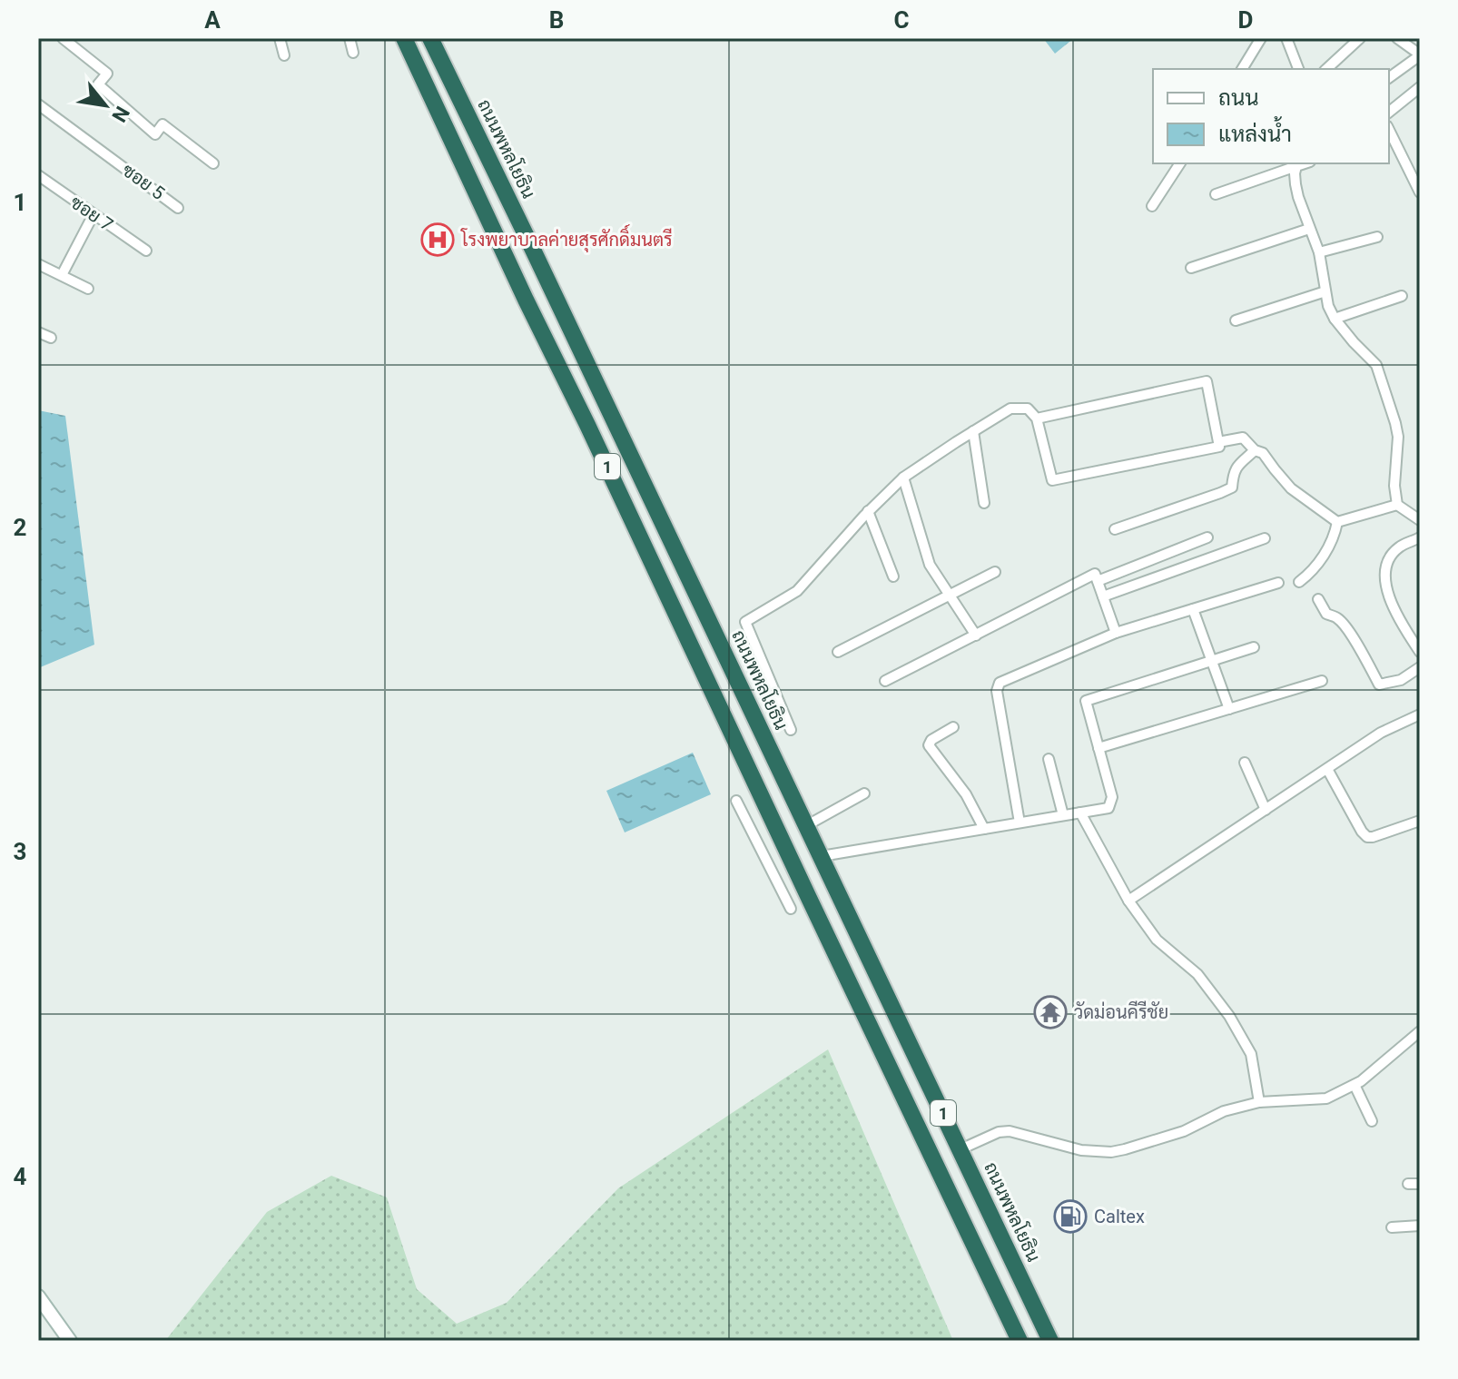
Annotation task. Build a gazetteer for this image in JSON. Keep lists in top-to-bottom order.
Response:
{
  "streets": {
    "highway": ["ถนนพหลโยธิน", "1"],
    "street": ["ซอย 5", "ซอย 7"]
  },
  "places": {
    "hospital": ["โรงพยาบาลค่ายสุรศักดิ์มนตรี"],
    "temple": ["วัดม่อนคีรีชัย"],
    "fuel station": ["Caltex"]
  },
  "legend": ["ถนน", "แหล่งน้ำ"],
  "north": "bottom right",
  "grid": {
    "columns": [
      "A",
      "B",
      "C",
      "D"
    ],
    "rows": [
      "1",
      "2",
      "3",
      "4"
    ]
  }
}
